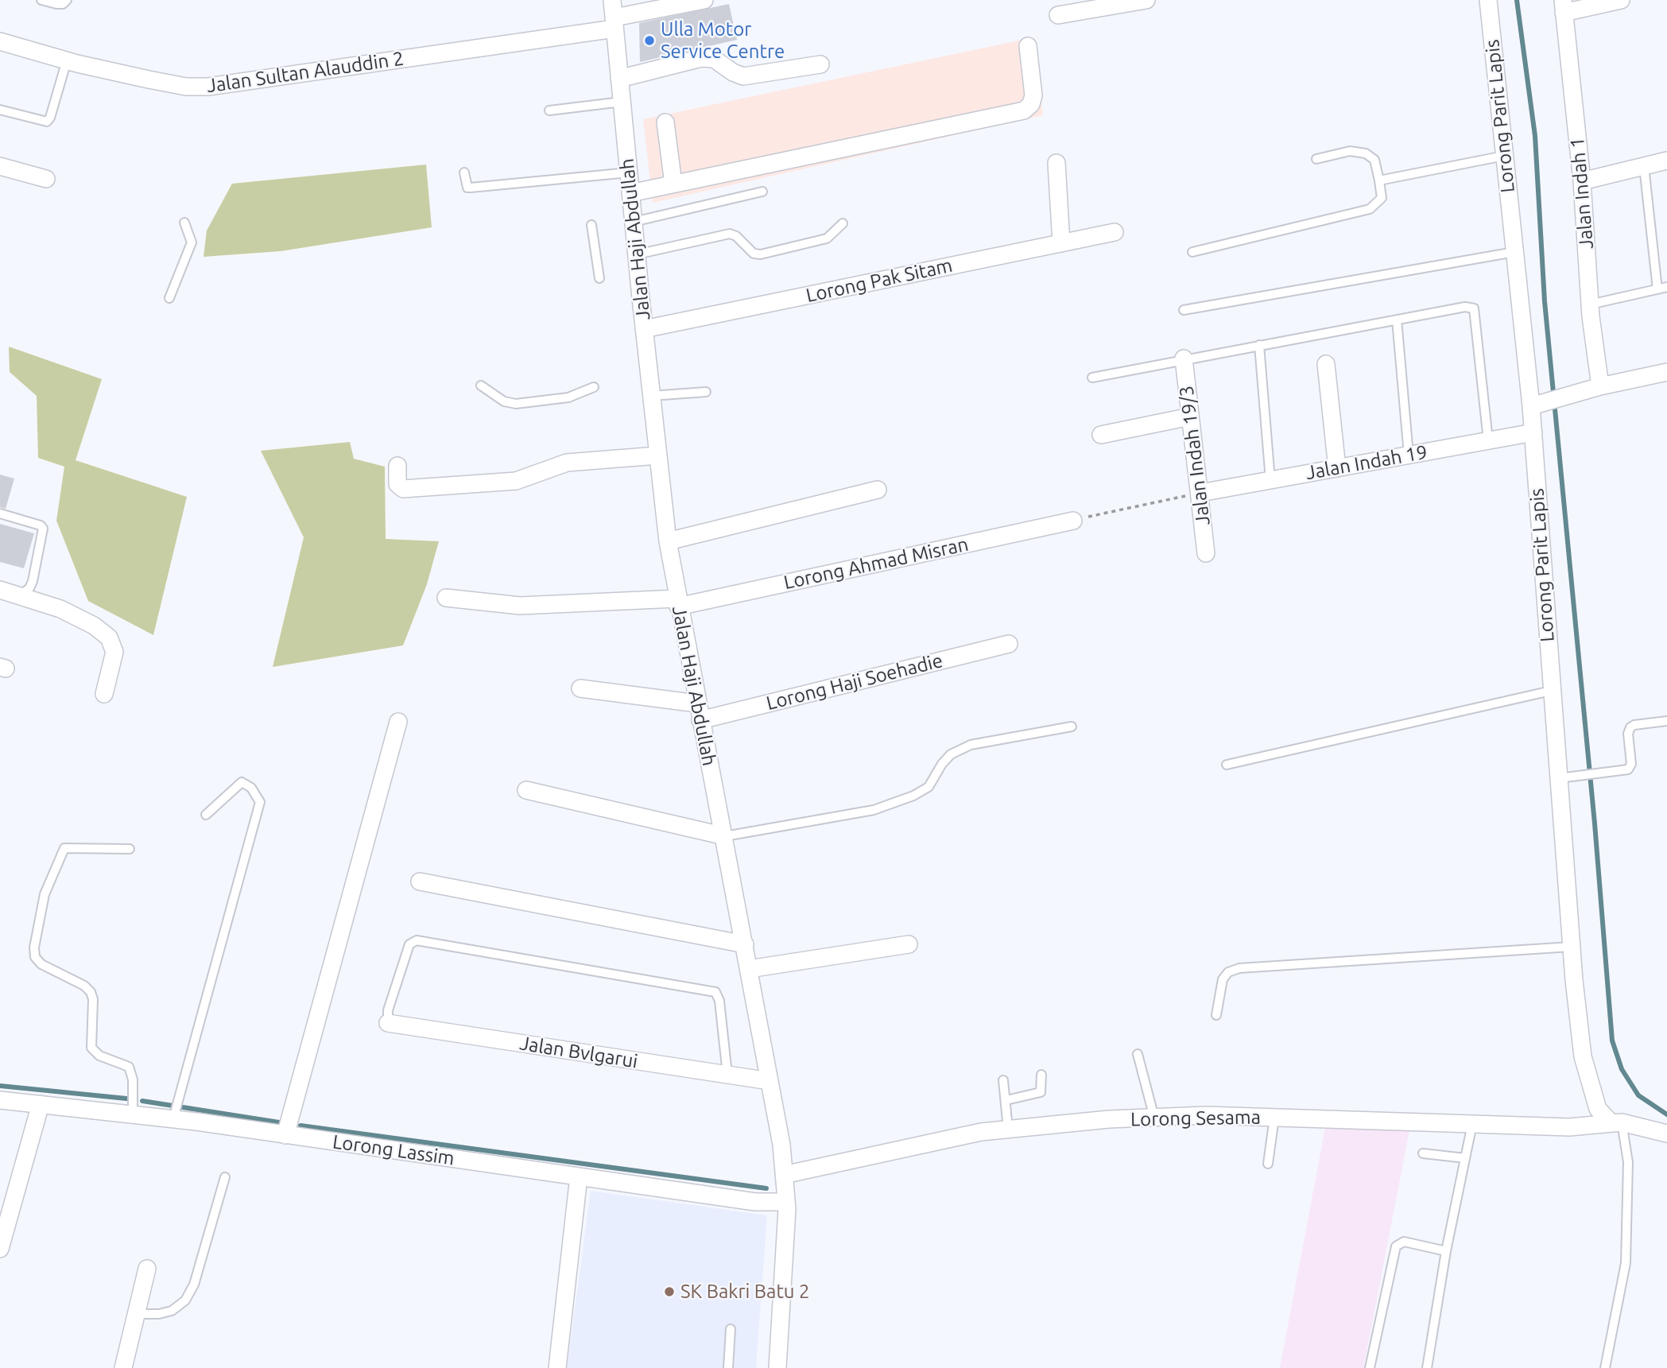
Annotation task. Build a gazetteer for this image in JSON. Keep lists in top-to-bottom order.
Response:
{
  "streets": {
    "street": [
      "Jalan Sultan Alauddin 2",
      "Lorong Parit Lapis",
      "Jalan Indah 1",
      "Jalan Haji Abdullah",
      "Lorong Pak Sitam",
      "Jalan Indah 19/3",
      "Jalan Indah 19",
      "Lorong Ahmad Misran",
      "Lorong Haji Soehadie",
      "Jalan Bvlgarui",
      "Lorong Sesama",
      "Lorong Lassim"
    ]
  },
  "crossings": [
    ["Jalan Sultan Alauddin 2", "Jalan Haji Abdullah"],
    ["Lorong Parit Lapis", "Jalan Indah 19"],
    ["Lorong Parit Lapis", "Lorong Sesama"],
    ["Jalan Haji Abdullah", "Lorong Pak Sitam"],
    ["Jalan Haji Abdullah", "Lorong Ahmad Misran"],
    ["Jalan Haji Abdullah", "Lorong Haji Soehadie"],
    ["Jalan Haji Abdullah", "Jalan Bvlgarui"],
    ["Jalan Haji Abdullah", "Lorong Sesama"],
    ["Jalan Haji Abdullah", "Lorong Lassim"],
    ["Jalan Indah 19/3", "Jalan Indah 19"]
  ],
  "places": ["Ulla Motor Service Centre", "SK Bakri Batu 2"]
}
